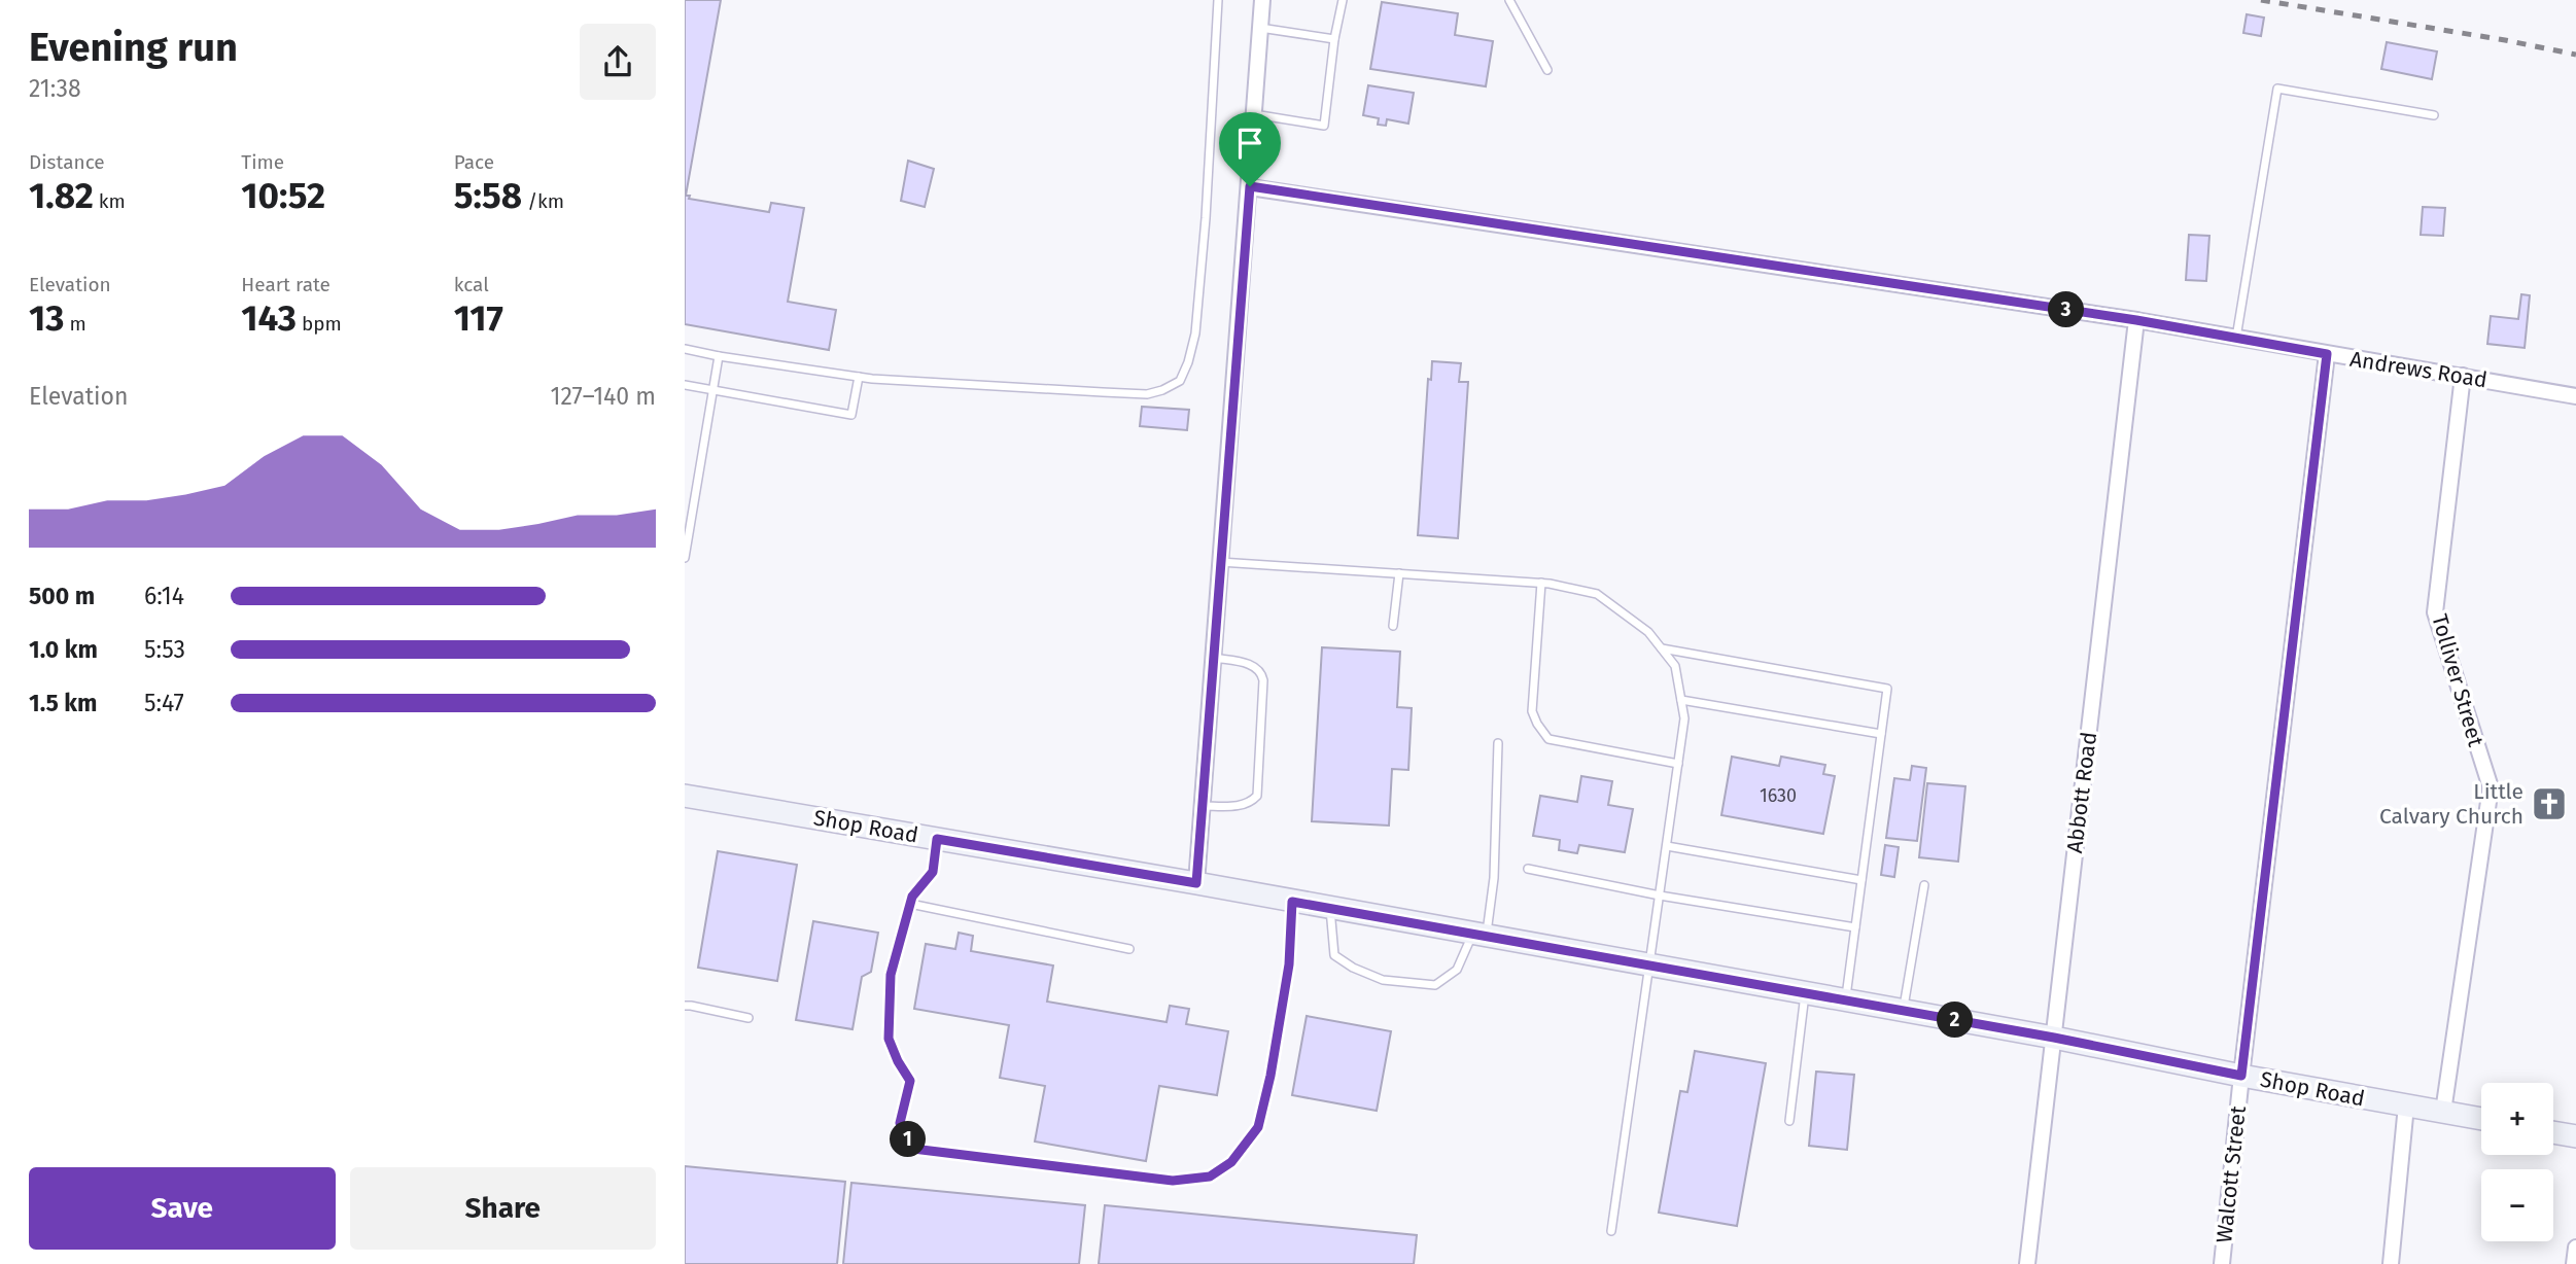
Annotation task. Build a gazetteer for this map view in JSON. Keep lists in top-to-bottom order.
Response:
{
  "streets": {
    "street": [
      "Andrews Road",
      "Tolliver Street",
      "Abbott Road",
      "Shop Road",
      "Walcott Street"
    ]
  },
  "crossings": [
    ["Andrews Road", "Tolliver Street"],
    ["Andrews Road", "Abbott Road"],
    ["Andrews Road", "Walcott Street"],
    ["Tolliver Street", "Shop Road"],
    ["Abbott Road", "Shop Road"],
    ["Shop Road", "Walcott Street"]
  ],
  "places": {
    "church": ["Little Calvary Church"]
  },
  "house_numbers": ["1630"],
  "page": {
    "heading": ["Evening run", "21:38"],
    "stats": [
      ["Distance", "1.82 km"],
      ["Time", "10:52"],
      ["Pace", "5:58 /km"],
      ["Elevation", "13 m"],
      ["Heart rate", "143 bpm"],
      ["kcal", "117"]
    ],
    "pins": ["3", "2", "1"],
    "chart": ["Elevation", "127–140 m"],
    "list": [
      {
        "name": "500 m",
        "note": "6:14"
      },
      {
        "name": "1.0 km",
        "note": "5:53"
      },
      {
        "name": "1.5 km",
        "note": "5:47"
      }
    ],
    "map_buttons": ["+", "−"],
    "buttons": ["Save", "Share"]
  }
}
